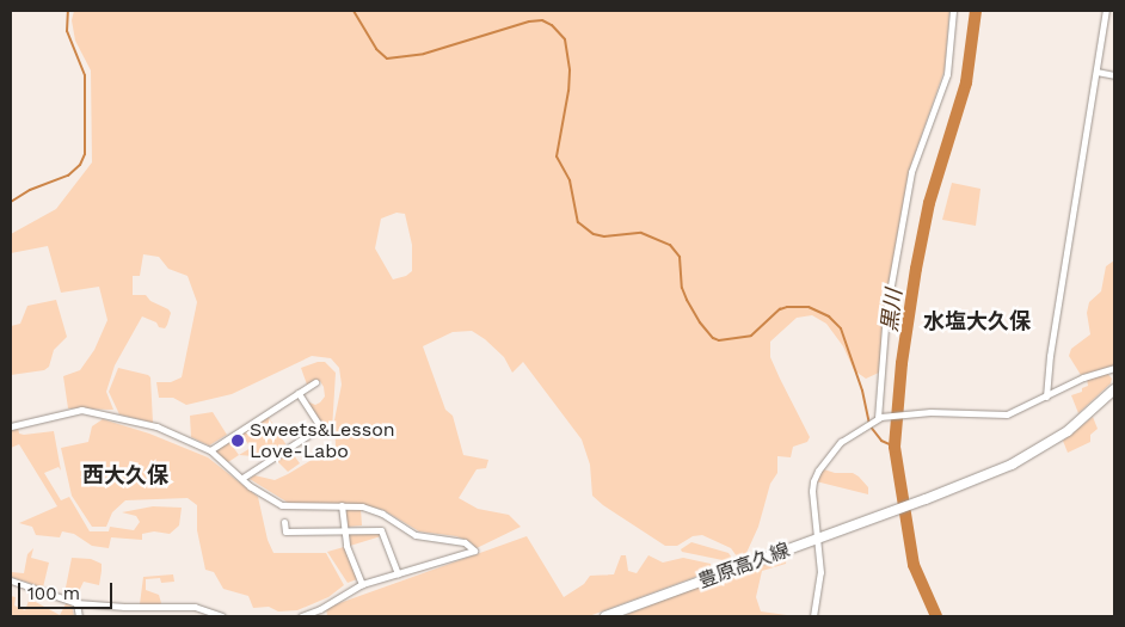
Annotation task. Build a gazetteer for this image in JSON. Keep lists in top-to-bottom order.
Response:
{
  "streets": {
    "main road": ["豊原高久線"]
  },
  "districts": ["水塩大久保", "西大久保"],
  "water": ["黒川"],
  "places": ["Sweets&Lesson Love-Labo"],
  "scale_bar": "100 m"
}
